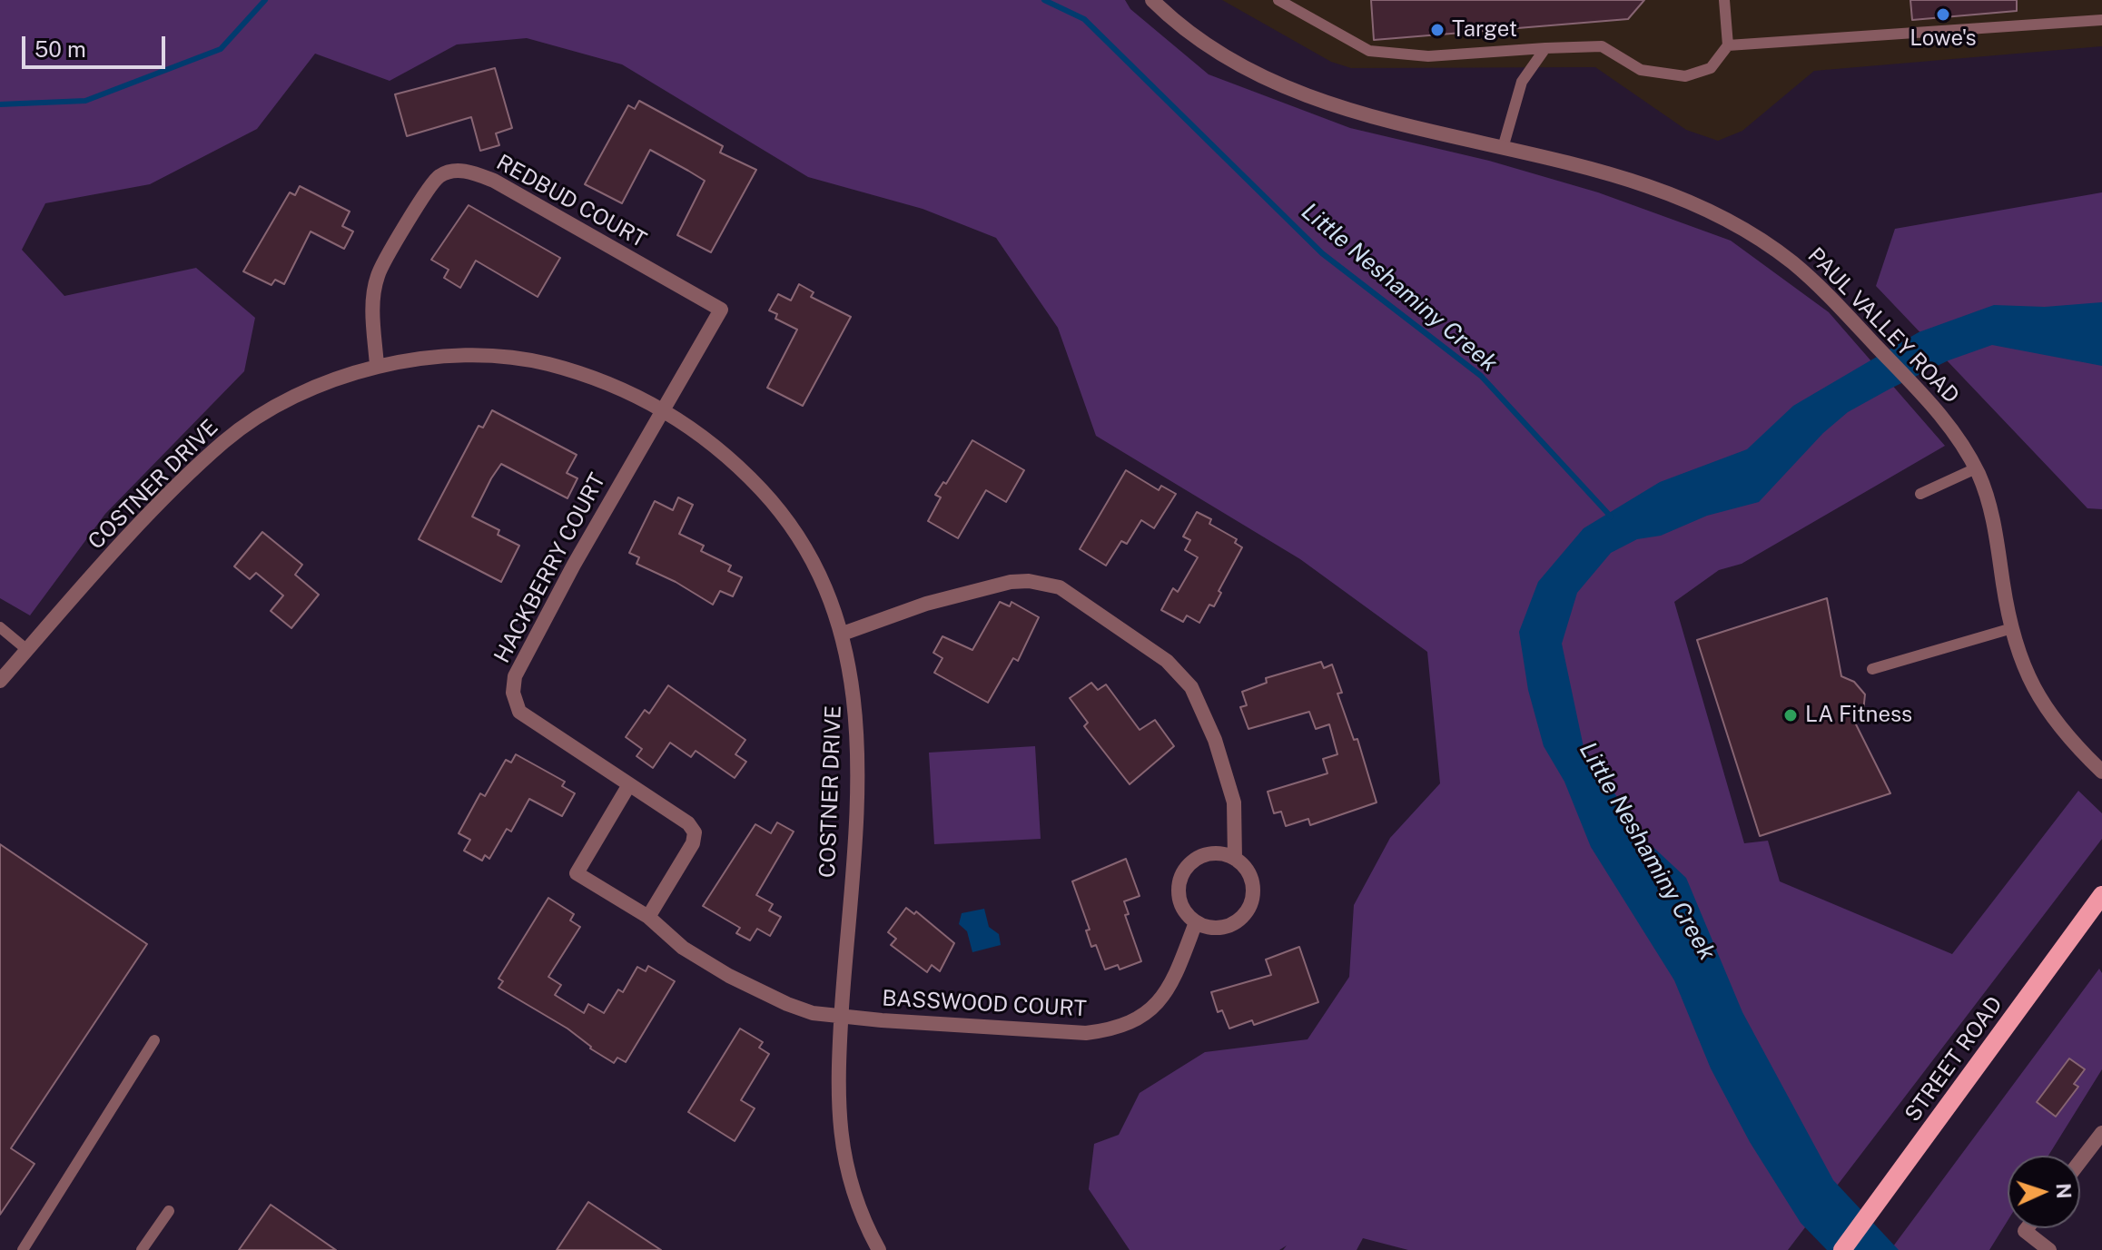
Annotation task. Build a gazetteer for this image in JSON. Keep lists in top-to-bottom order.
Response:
{
  "streets": {
    "main road": ["STREET ROAD"],
    "street": [
      "REDBUD COURT",
      "PAUL VALLEY ROAD",
      "COSTNER DRIVE",
      "HACKBERRY COURT",
      "BASSWOOD COURT"
    ]
  },
  "crossings": [
    ["REDBUD COURT", "COSTNER DRIVE"],
    ["REDBUD COURT", "HACKBERRY COURT"],
    ["COSTNER DRIVE", "HACKBERRY COURT"],
    ["COSTNER DRIVE", "BASSWOOD COURT"],
    ["HACKBERRY COURT", "BASSWOOD COURT"]
  ],
  "water": ["Little Neshaminy Creek"],
  "places": ["Lowe's", "Target", "LA Fitness"],
  "scale_bar": "50 m",
  "north": "right"
}
